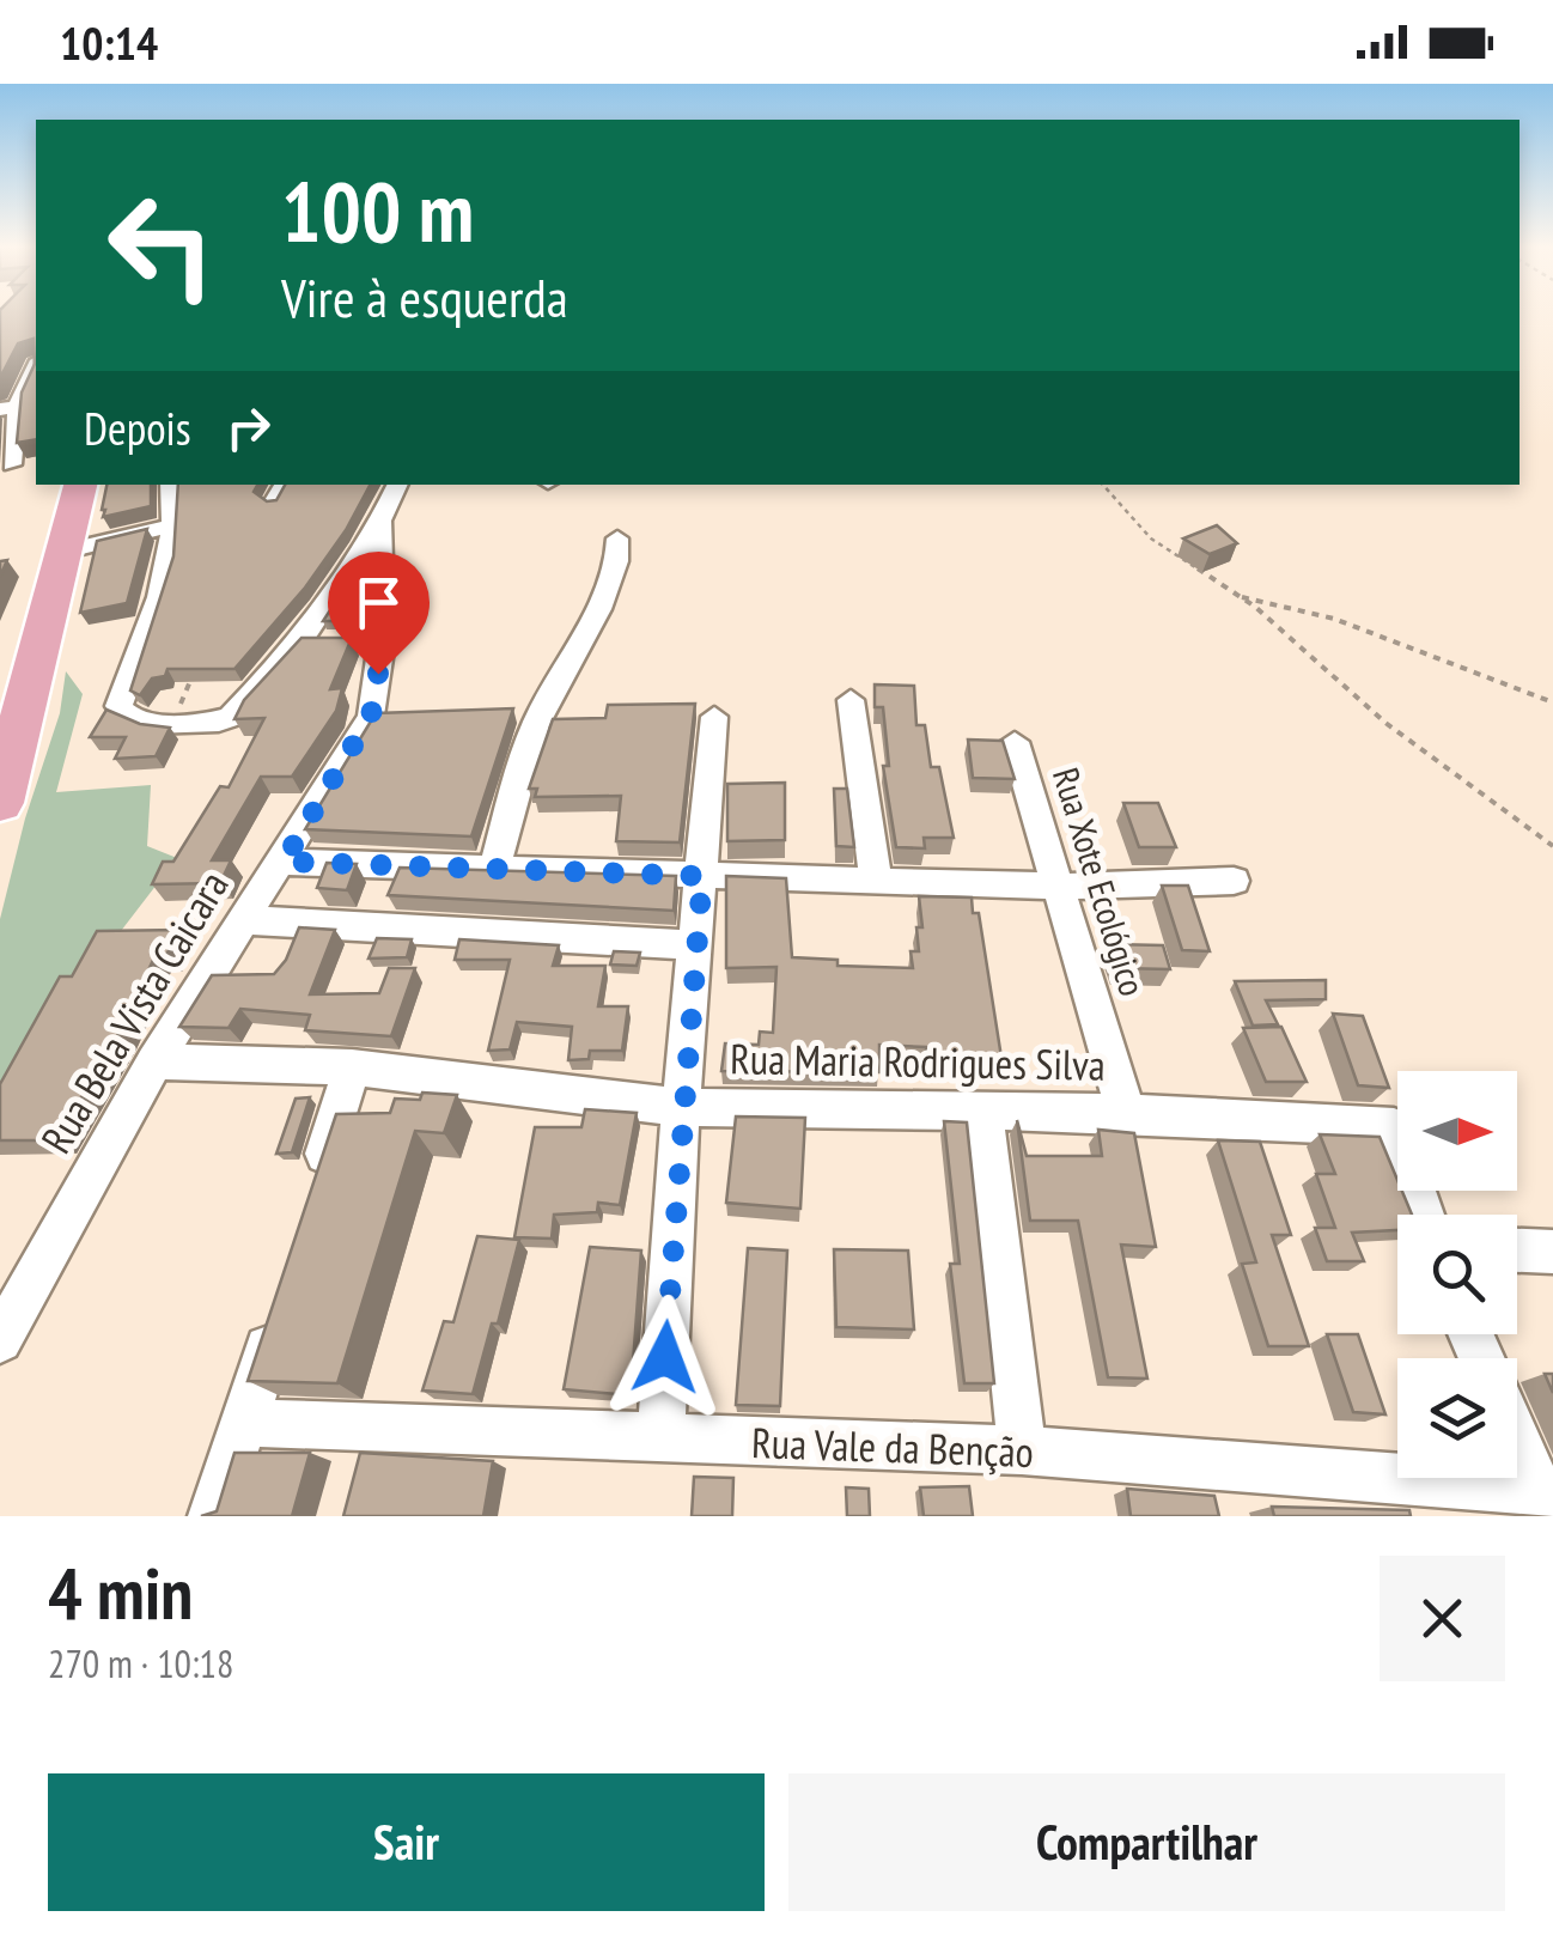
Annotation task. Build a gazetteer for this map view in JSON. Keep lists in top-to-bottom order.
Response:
{
  "streets": {
    "street": [
      "Rua Xote Ecológico",
      "Rua Bela Vista Caicara",
      "Rua Maria Rodrigues Silva",
      "Rua Vale da Benção"
    ]
  },
  "crossings": [
    ["Rua Xote Ecológico", "Rua Maria Rodrigues Silva"],
    ["Rua Bela Vista Caicara", "Rua Maria Rodrigues Silva"]
  ],
  "north": "right",
  "page": {
    "status": "10:14",
    "turn": ["100 m", "Vire à esquerda"],
    "then": "Depois",
    "heading": ["4 min", "270 m · 10:18"],
    "buttons": ["Sair", "Compartilhar"]
  }
}
